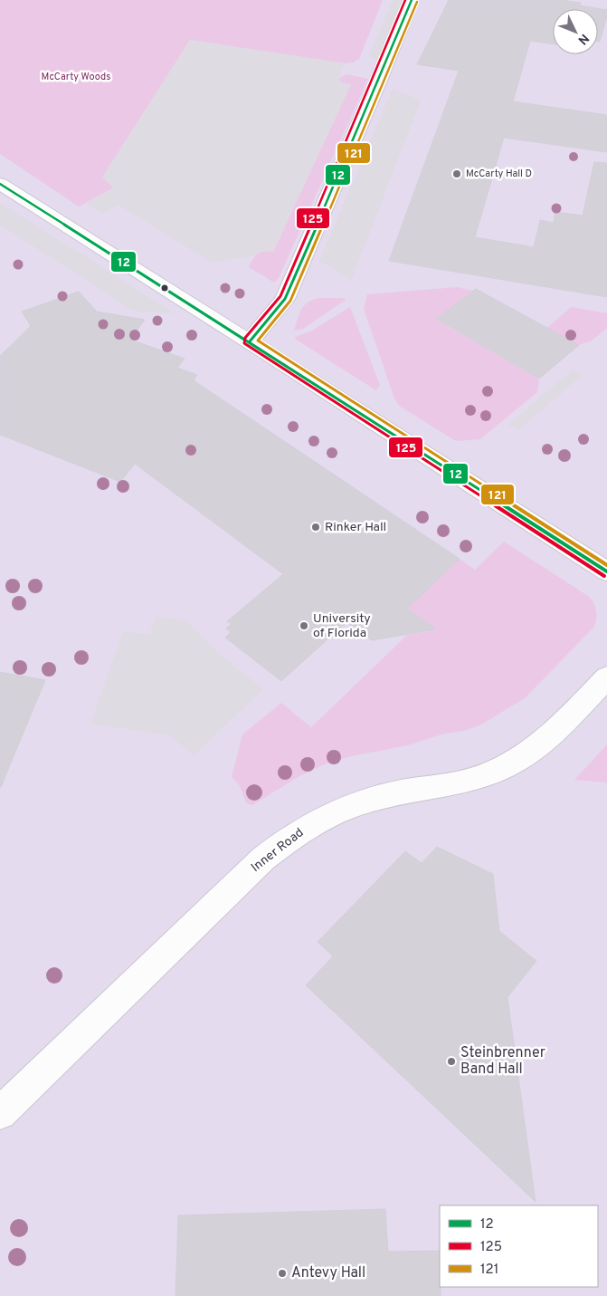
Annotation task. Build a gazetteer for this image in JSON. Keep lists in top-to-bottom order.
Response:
{
  "streets": {
    "street": ["Inner Road"]
  },
  "parks": ["McCarty Woods"],
  "places": [
    "McCarty Hall D",
    "Rinker Hall",
    "University of Florida",
    "Steinbrenner Band Hall",
    "Antevy Hall"
  ],
  "lines": ["transit line 12", "transit line 125", "transit line 121"],
  "legend": ["12", "125", "121"],
  "north": "bottom right"
}
